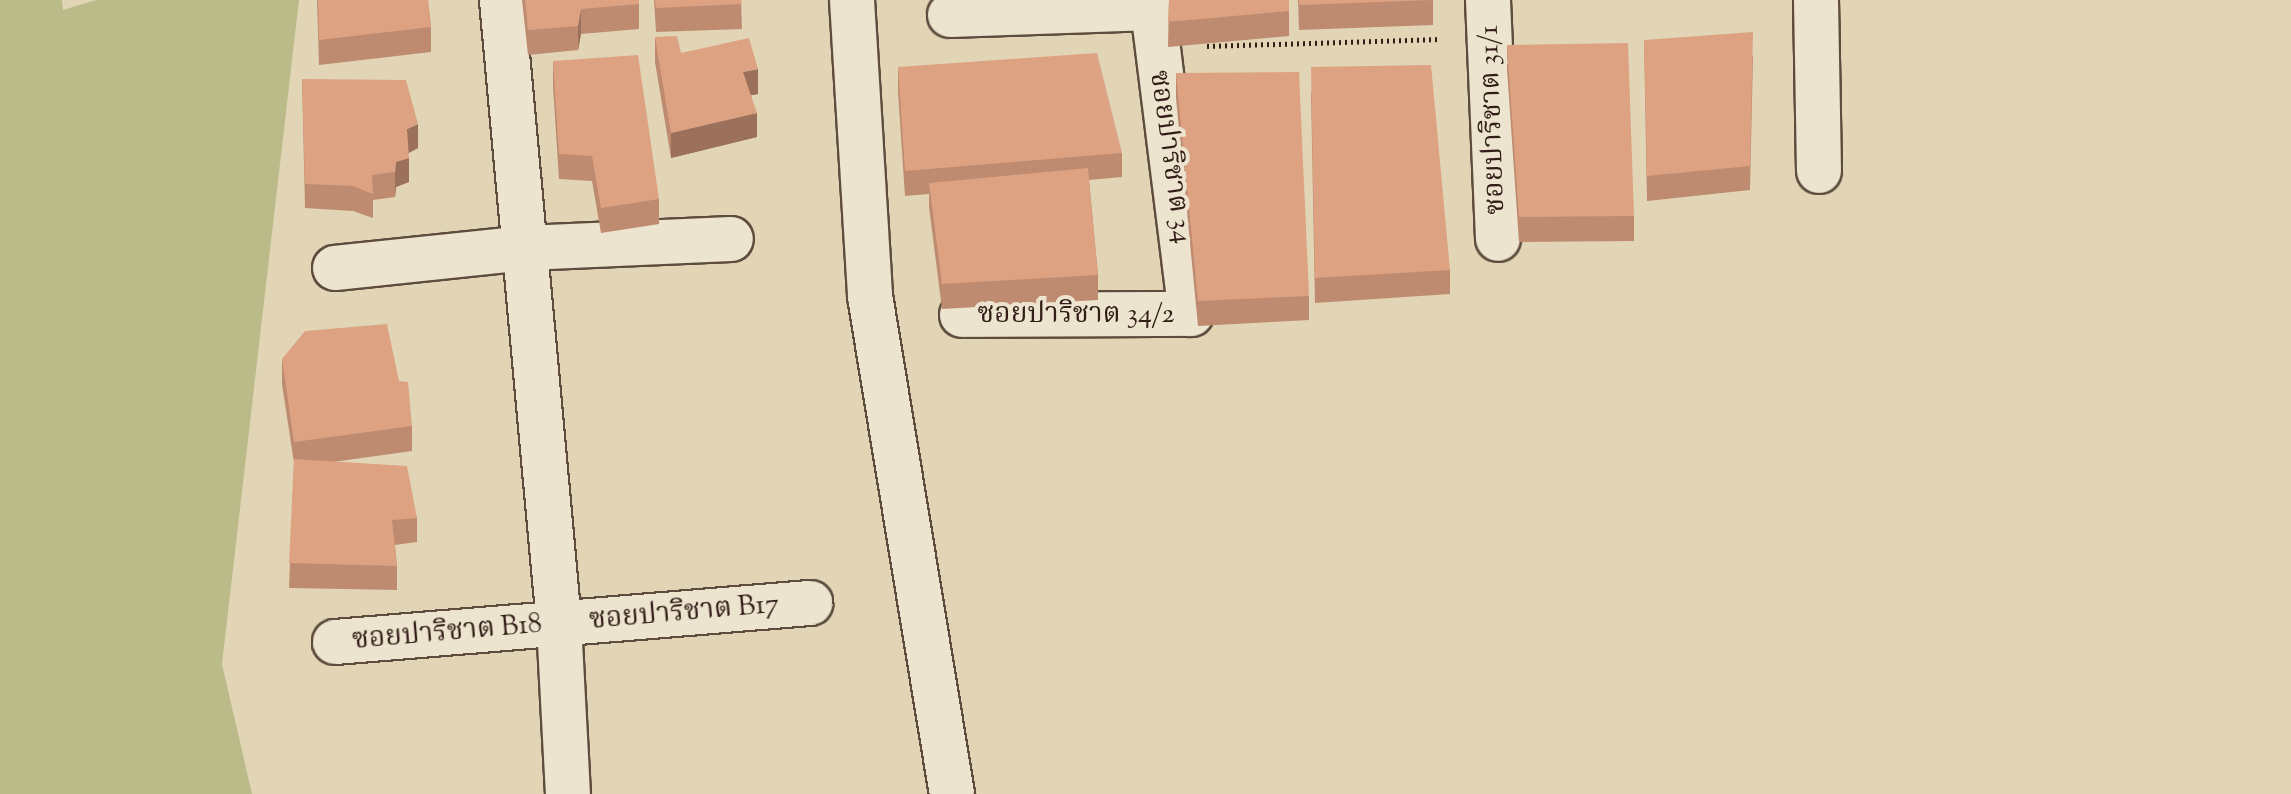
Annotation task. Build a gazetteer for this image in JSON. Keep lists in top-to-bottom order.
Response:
{
  "streets": {
    "street": [
      "ซอยปาริชาต 31/1",
      "ซอยปาริชาต 34",
      "ซอยปาริชาต 34/2",
      "ซอยปาริชาต B17",
      "ซอยปาริชาต B18"
    ]
  },
  "crossings": [
    ["ซอยปาริชาต 34", "ซอยปาริชาต 34/2"],
    ["ซอยปาริชาต B17", "ซอยปาริชาต B18"]
  ]
}
